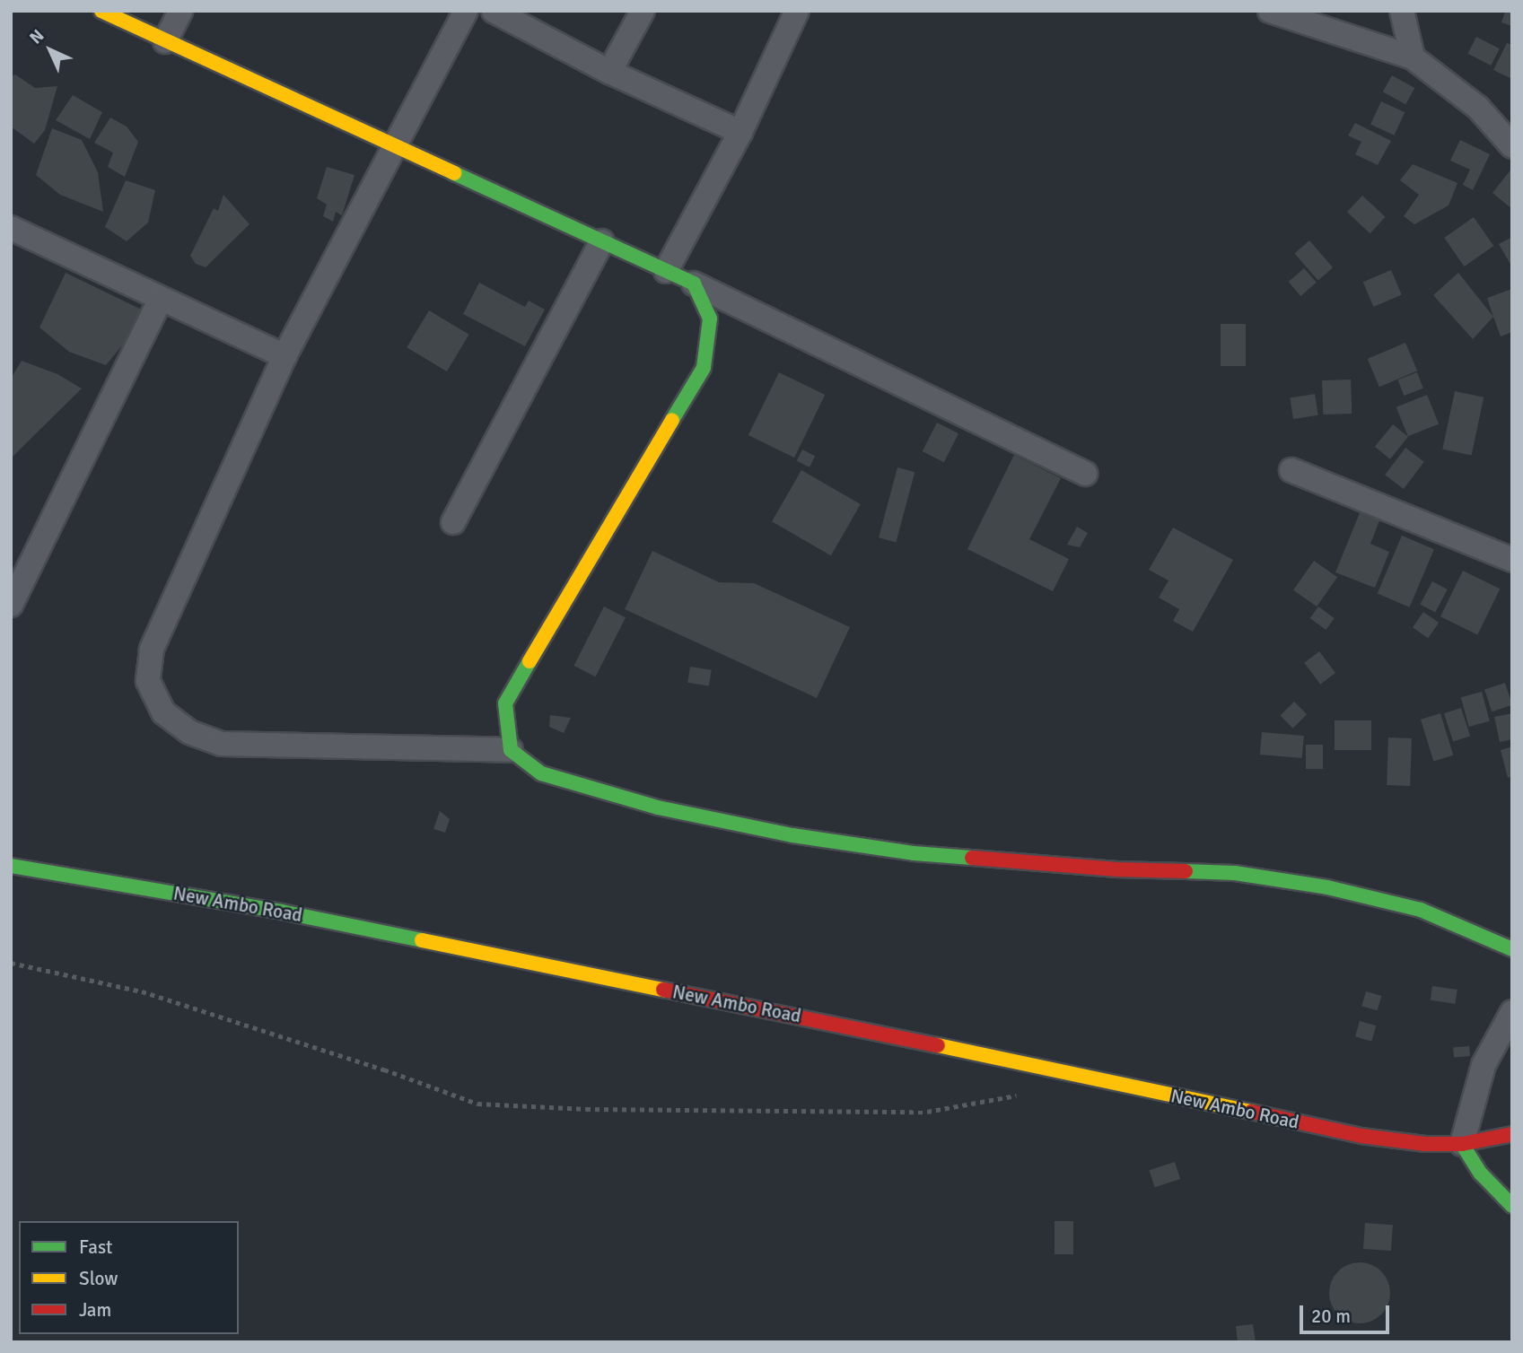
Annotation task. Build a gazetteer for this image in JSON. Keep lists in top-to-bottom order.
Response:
{
  "streets": {
    "main road": ["New Ambo Road"]
  },
  "legend": ["Fast", "Slow", "Jam"],
  "scale_bar": "20 m",
  "north": "top left"
}
